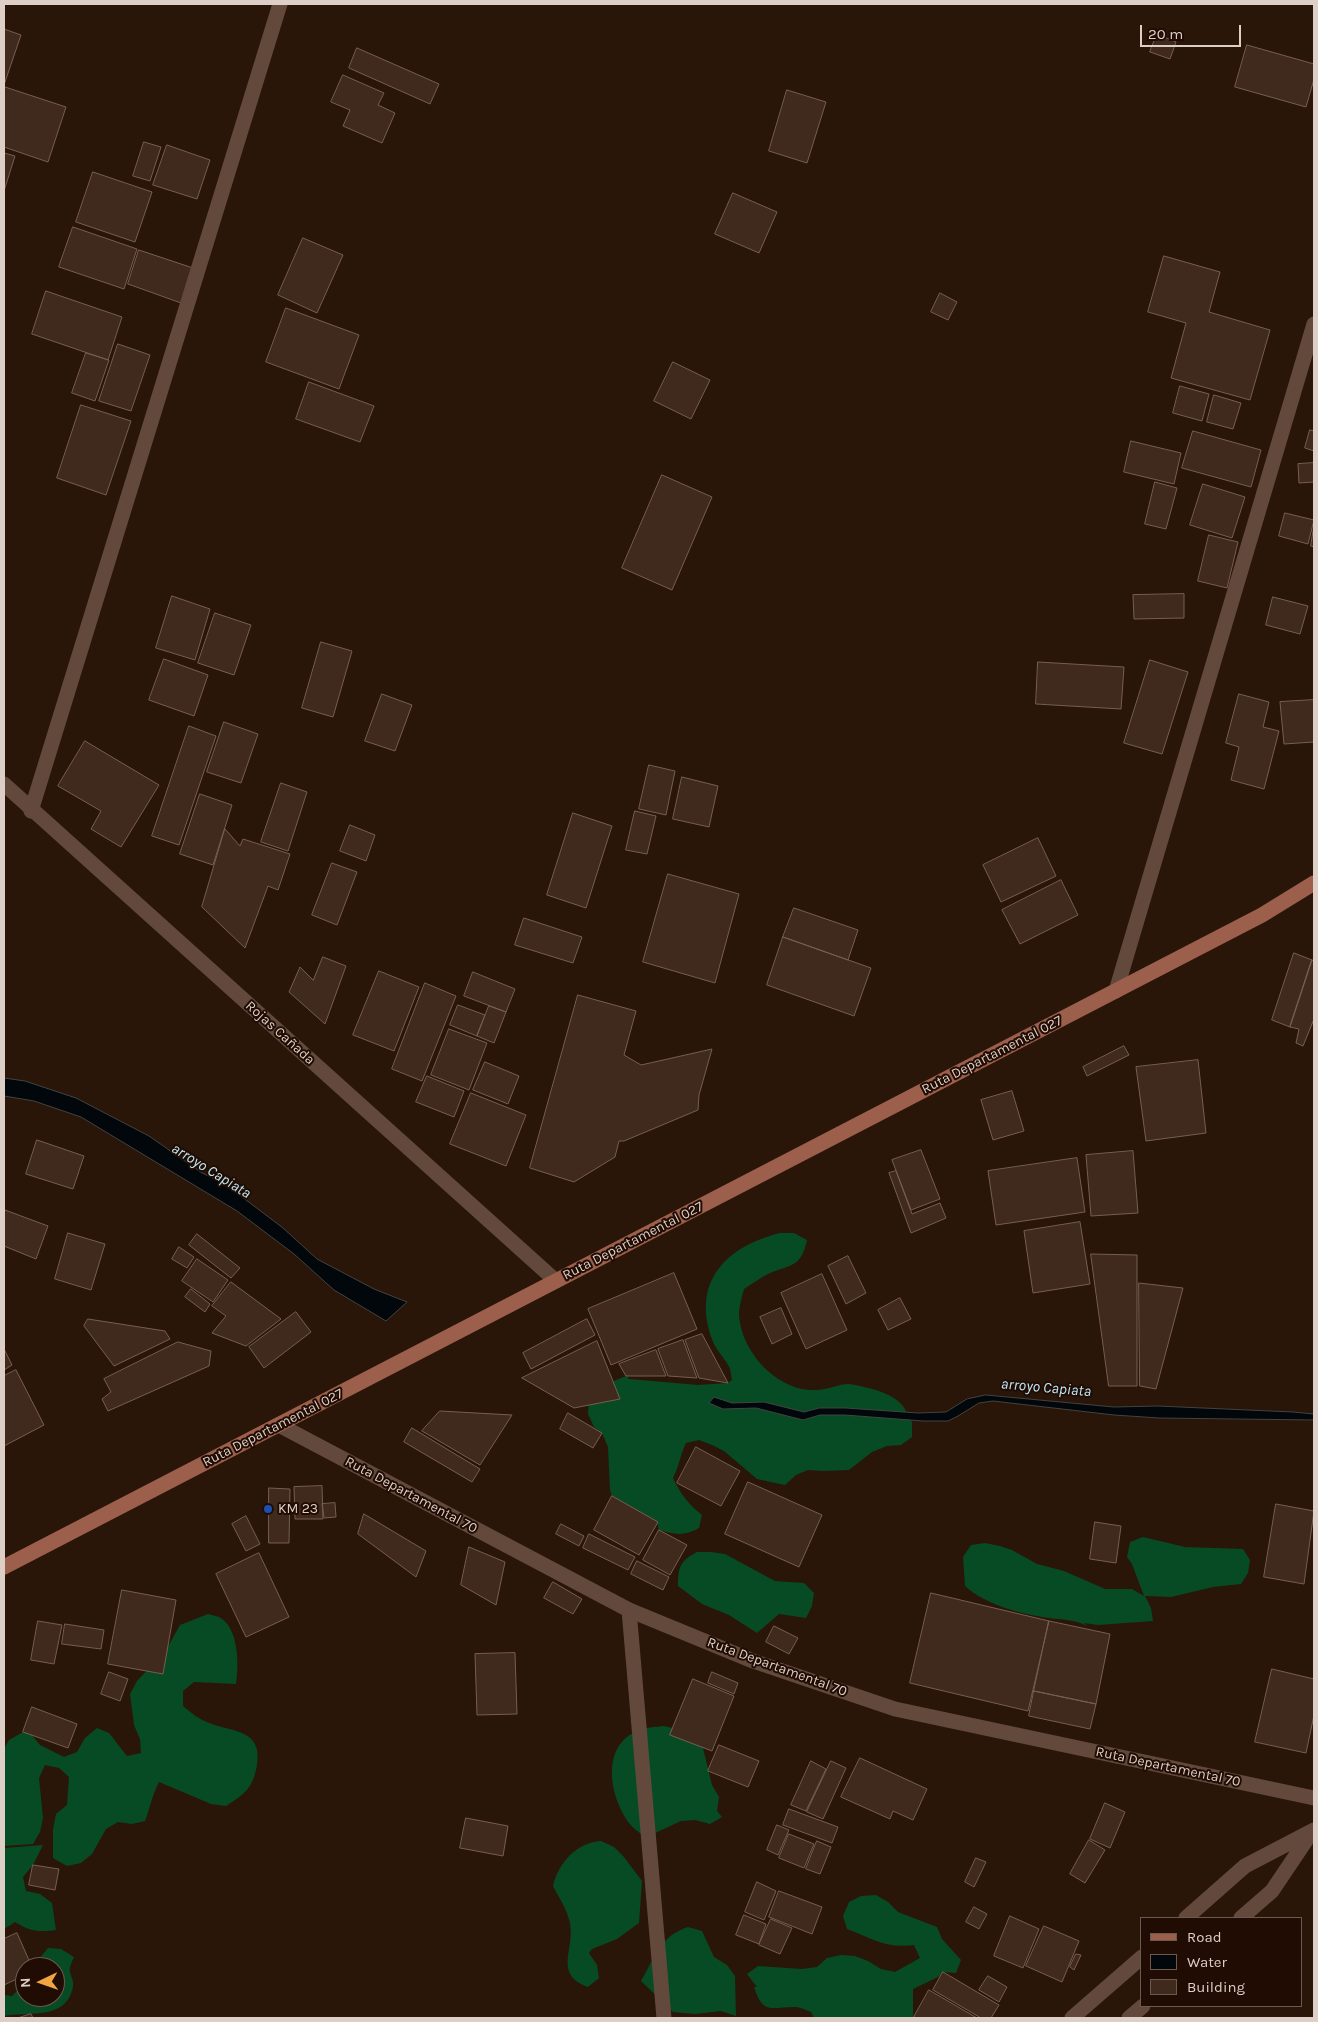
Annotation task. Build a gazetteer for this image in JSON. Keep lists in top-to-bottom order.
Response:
{
  "streets": {
    "main road": ["Ruta Departamental 027"],
    "street": ["Rojas Cañada", "Ruta Departamental 70"]
  },
  "crossings": [
    ["Rojas Cañada", "Ruta Departamental 027"],
    ["Ruta Departamental 027", "Ruta Departamental 70"]
  ],
  "water": ["arroyo Capiata"],
  "places": ["KM 23"],
  "legend": ["Road", "Water", "Building"],
  "scale_bar": "20 m",
  "north": "left"
}
